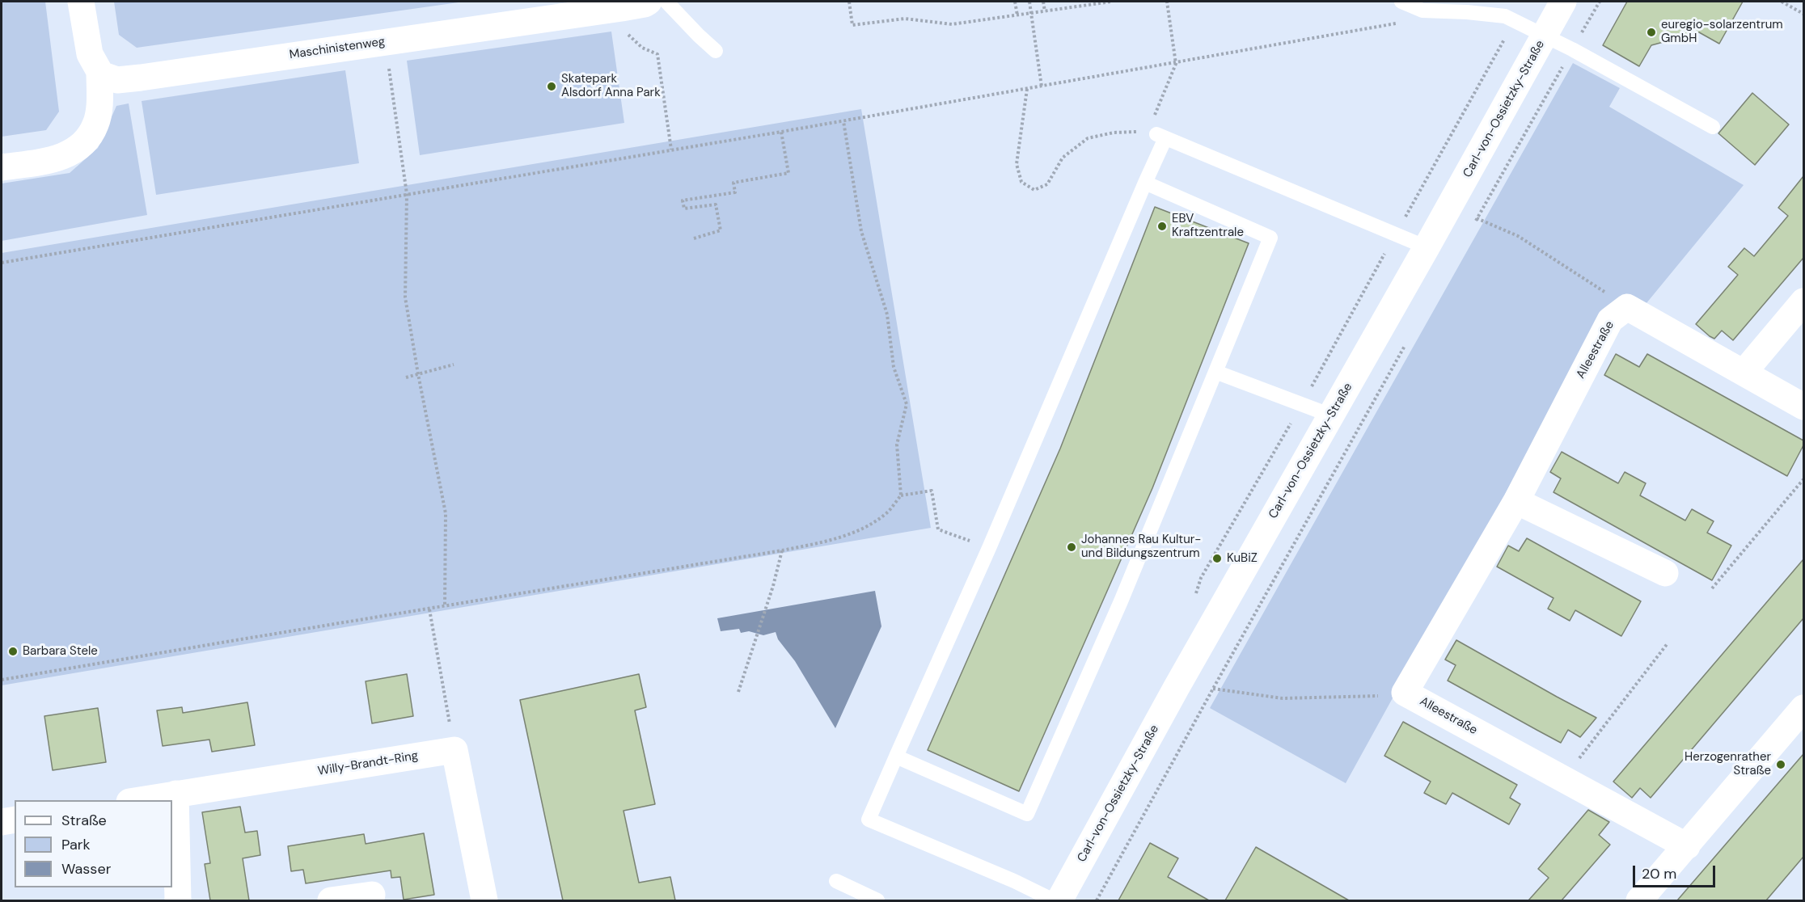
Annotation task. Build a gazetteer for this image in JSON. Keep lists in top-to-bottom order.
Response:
{
  "streets": {
    "street": [
      "Maschinistenweg",
      "Carl-von-Ossietzky-Straße",
      "Alleestraße",
      "Willy-Brandt-Ring"
    ]
  },
  "places": [
    "euregio-solarzentrum GmbH",
    "Skatepark Alsdorf Anna Park",
    "EBV Kraftzentrale",
    "Johannes Rau Kultur- und Bildungszentrum",
    "KuBiZ",
    "Barbara Stele",
    "Herzogenrather Straße"
  ],
  "legend": ["Straße", "Park", "Wasser"],
  "scale_bar": "20 m"
}
